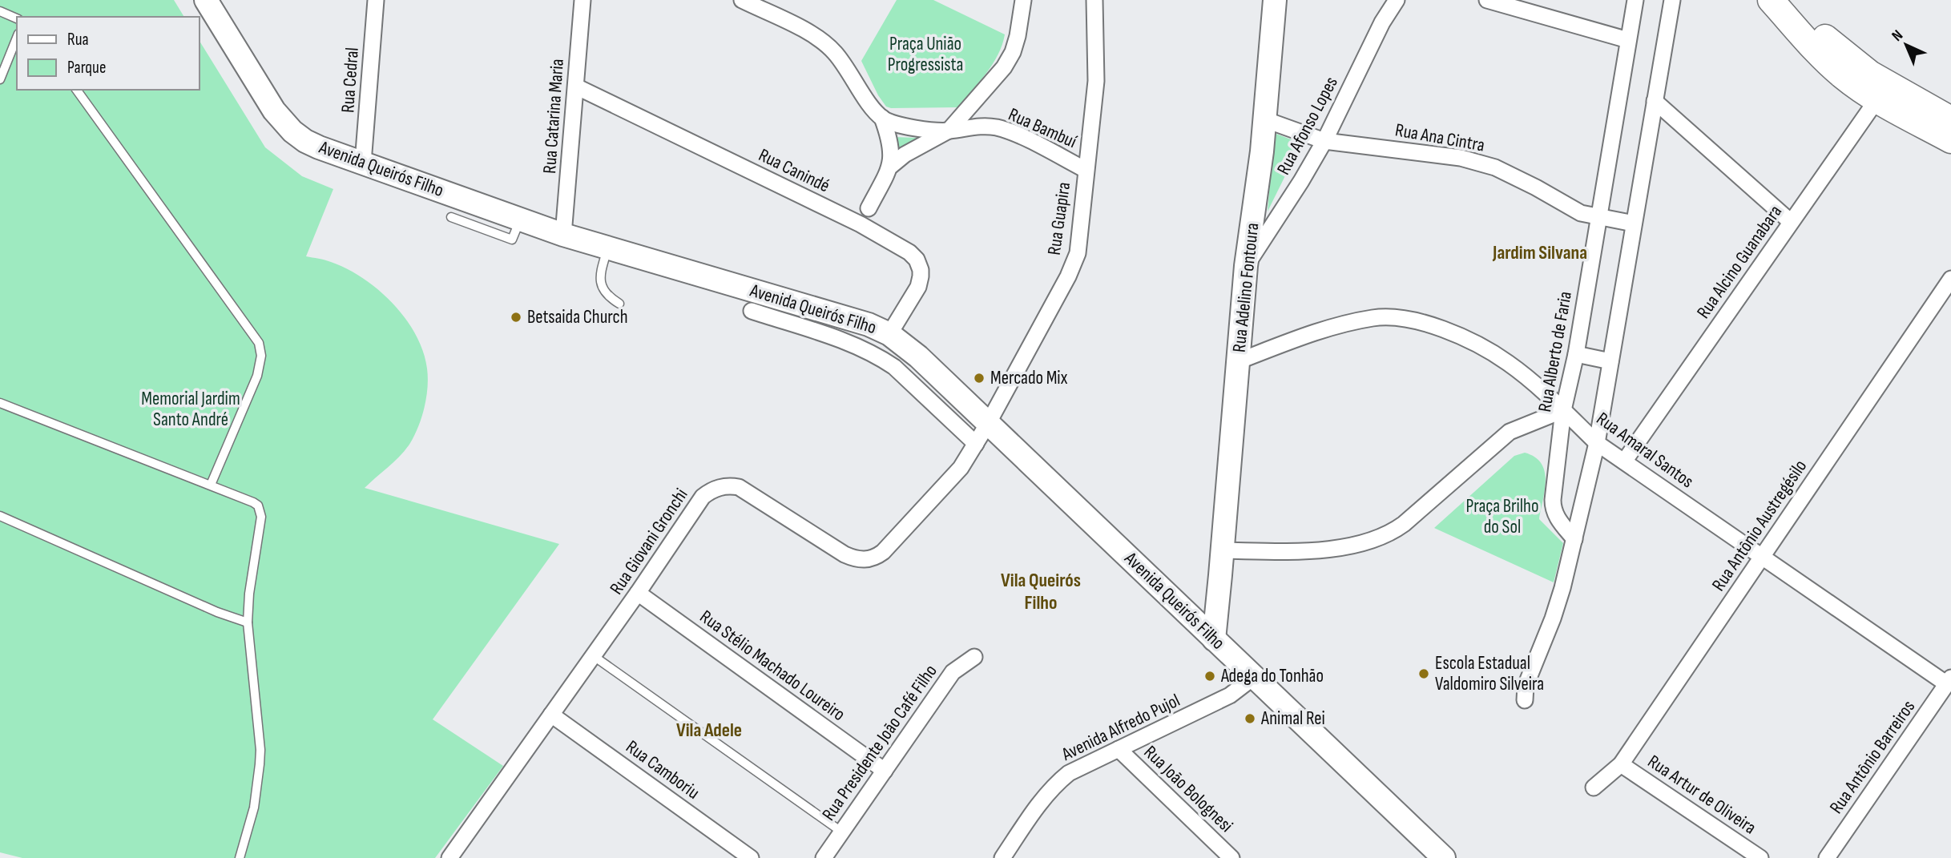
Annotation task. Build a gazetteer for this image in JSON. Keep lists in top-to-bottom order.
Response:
{
  "streets": {
    "main road": ["Avenida Queirós Filho", "Rua Adelino Fontoura"],
    "street": [
      "Rua Cedral",
      "Rua Catarina Maria",
      "Rua Afonso Lopes",
      "Rua Bambuí",
      "Rua Ana Cintra",
      "Rua Canindé",
      "Rua Guapira",
      "Rua Alcino Guanabara",
      "Rua Alberto de Faria",
      "Rua Amaral Santos",
      "Rua Antônio Austregésilo",
      "Rua Giovani Gronchi",
      "Rua Stélio Machado Loureiro",
      "Avenida Alfredo Pujol",
      "Rua Presidente João Café Filho",
      "Rua Antônio Barreiros",
      "Rua Camboriu",
      "Rua João Bolognesi",
      "Rua Artur de Oliveira"
    ]
  },
  "crossings": [
    ["Rua Cedral", "Avenida Queirós Filho"],
    ["Rua Catarina Maria", "Avenida Queirós Filho"],
    ["Rua Catarina Maria", "Rua Canindé"],
    ["Rua Afonso Lopes", "Rua Ana Cintra"],
    ["Rua Afonso Lopes", "Rua Adelino Fontoura"],
    ["Rua Bambuí", "Rua Guapira"],
    ["Rua Ana Cintra", "Rua Adelino Fontoura"],
    ["Rua Ana Cintra", "Rua Alberto de Faria"],
    ["Avenida Queirós Filho", "Rua Canindé"],
    ["Avenida Queirós Filho", "Rua Guapira"],
    ["Avenida Queirós Filho", "Rua Adelino Fontoura"],
    ["Avenida Queirós Filho", "Rua Giovani Gronchi"],
    ["Avenida Queirós Filho", "Avenida Alfredo Pujol"],
    ["Rua Guapira", "Rua Giovani Gronchi"],
    ["Rua Alcino Guanabara", "Rua Amaral Santos"],
    ["Rua Adelino Fontoura", "Rua Amaral Santos"],
    ["Rua Alberto de Faria", "Rua Amaral Santos"],
    ["Rua Amaral Santos", "Rua Antônio Austregésilo"],
    ["Rua Amaral Santos", "Rua Antônio Barreiros"],
    ["Rua Antônio Austregésilo", "Rua Artur de Oliveira"],
    ["Rua Giovani Gronchi", "Rua Stélio Machado Loureiro"],
    ["Rua Giovani Gronchi", "Rua Camboriu"],
    ["Rua Stélio Machado Loureiro", "Rua Presidente João Café Filho"],
    ["Avenida Alfredo Pujol", "Rua João Bolognesi"]
  ],
  "districts": ["Jardim Silvana", "Vila Queirós Filho", "Vila Adele"],
  "parks": ["Praça União Progressista", "Memorial Jardim Santo André", "Praça Brilho do Sol"],
  "places": [
    "Betsaida Church",
    "Mercado Mix",
    "Escola Estadual Valdomiro Silveira",
    "Adega do Tonhão",
    "Animal Rei"
  ],
  "legend": ["Rua", "Parque"],
  "north": "top left"
}
